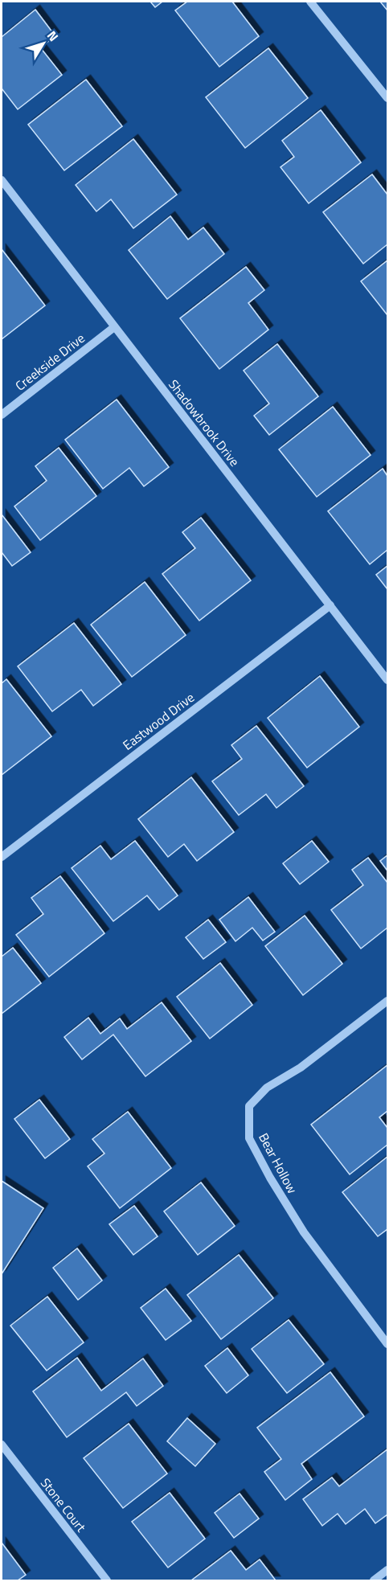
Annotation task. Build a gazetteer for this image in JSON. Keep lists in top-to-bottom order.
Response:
{
  "streets": {
    "street": [
      "Creekside Drive",
      "Shadowbrook Drive",
      "Eastwood Drive",
      "Bear Hollow",
      "Stone Court"
    ]
  },
  "crossings": [
    ["Creekside Drive", "Shadowbrook Drive"],
    ["Shadowbrook Drive", "Eastwood Drive"]
  ],
  "north": "top right"
}
